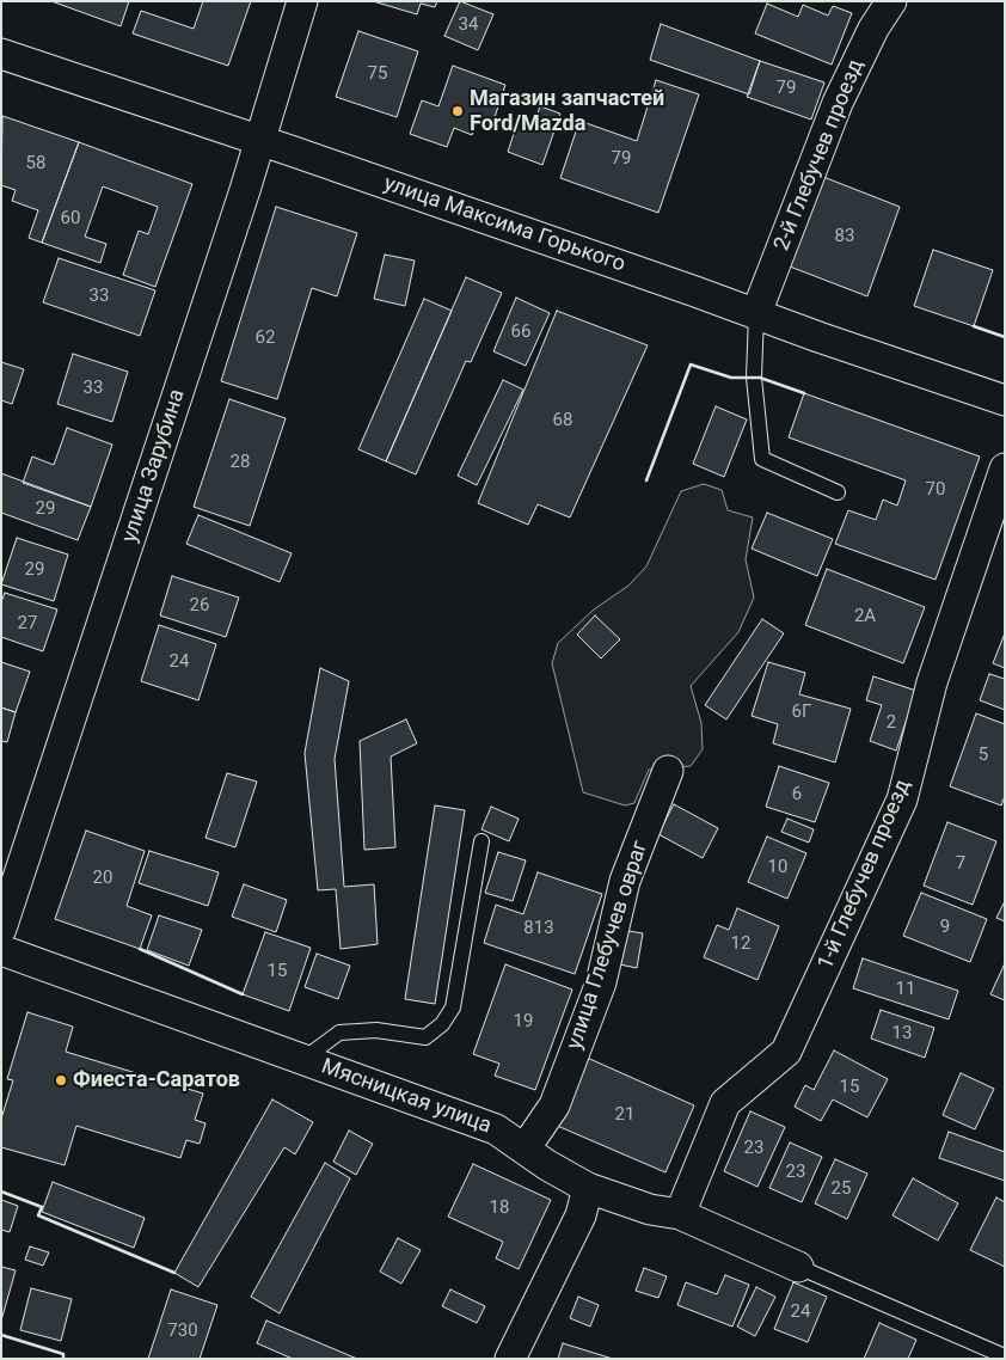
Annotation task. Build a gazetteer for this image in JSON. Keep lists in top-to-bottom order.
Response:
{
  "streets": {
    "street": [
      "2-й Глебучев проезд",
      "улица Максима Горького",
      "улица Зарубина",
      "1-й Глебучев проезд",
      "улица Глебучев овраг",
      "Мясницкая улица"
    ]
  },
  "crossings": [
    ["2-й Глебучев проезд", "улица Максима Горького"],
    ["улица Максима Горького", "улица Зарубина"],
    ["1-й Глебучев проезд", "Мясницкая улица"],
    ["улица Глебучев овраг", "Мясницкая улица"]
  ],
  "places": ["Магазин запчастей Ford/Mazda", "Фиеста-Саратов"],
  "house_numbers": [
    "34",
    "75",
    "79",
    "79",
    "58",
    "60",
    "83",
    "33",
    "66",
    "62",
    "33",
    "68",
    "28",
    "70",
    "29",
    "29",
    "26",
    "2А",
    "27",
    "24",
    "6Г",
    "2",
    "5",
    "6",
    "7",
    "10",
    "20",
    "9",
    "813",
    "12",
    "15",
    "11",
    "19",
    "13",
    "15",
    "21",
    "23",
    "23",
    "25",
    "18",
    "24",
    "730"
  ]
}
